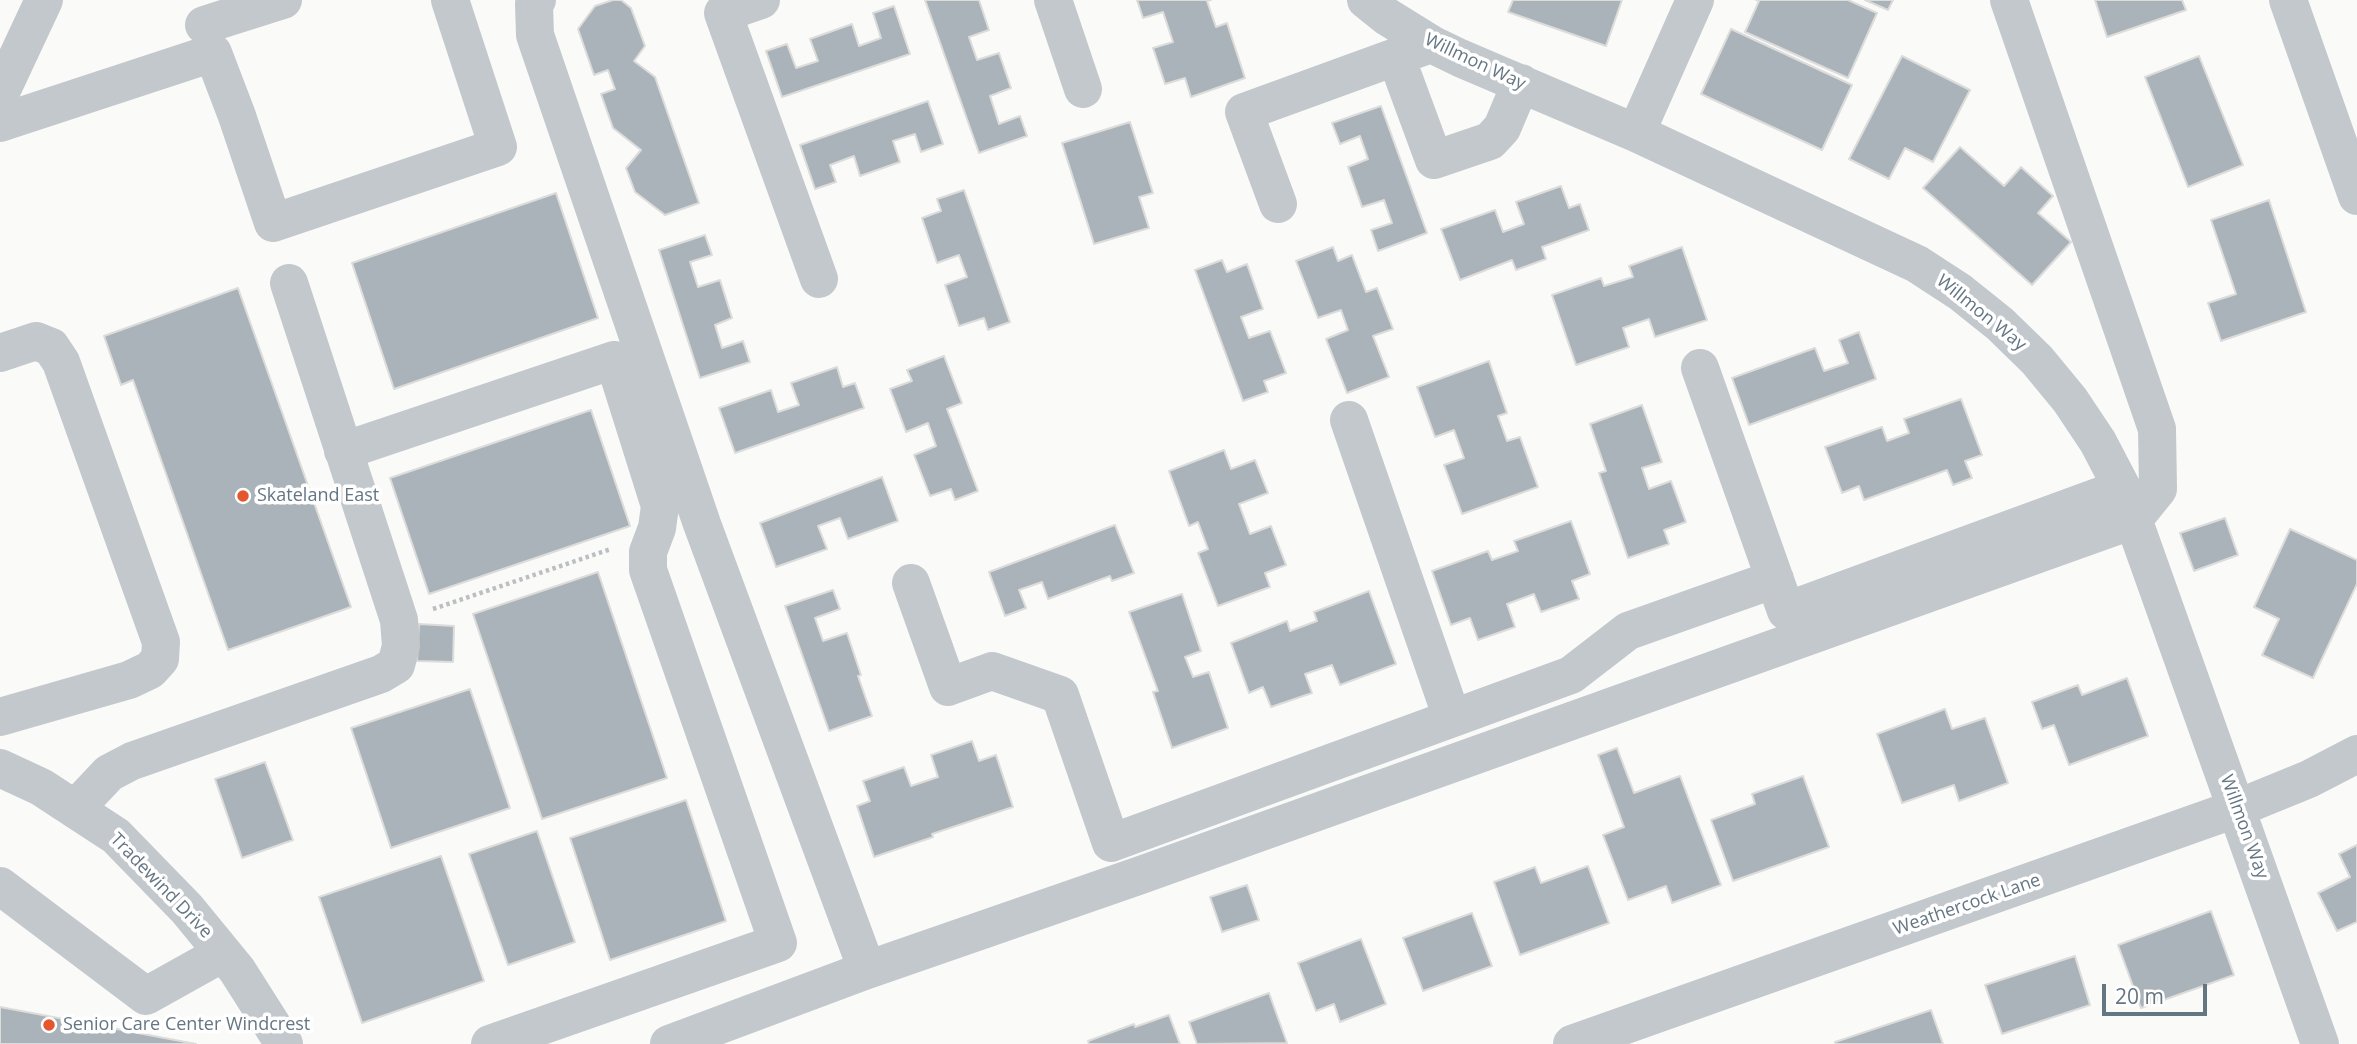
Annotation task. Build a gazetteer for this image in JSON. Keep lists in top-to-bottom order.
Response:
{
  "streets": {
    "street": ["Willmon Way", "Tradewind Drive", "Weathercock Lane"]
  },
  "crossings": [
    ["Willmon Way", "Weathercock Lane"]
  ],
  "places": ["Skateland East", "Senior Care Center Windcrest"],
  "scale_bar": "20 m"
}
